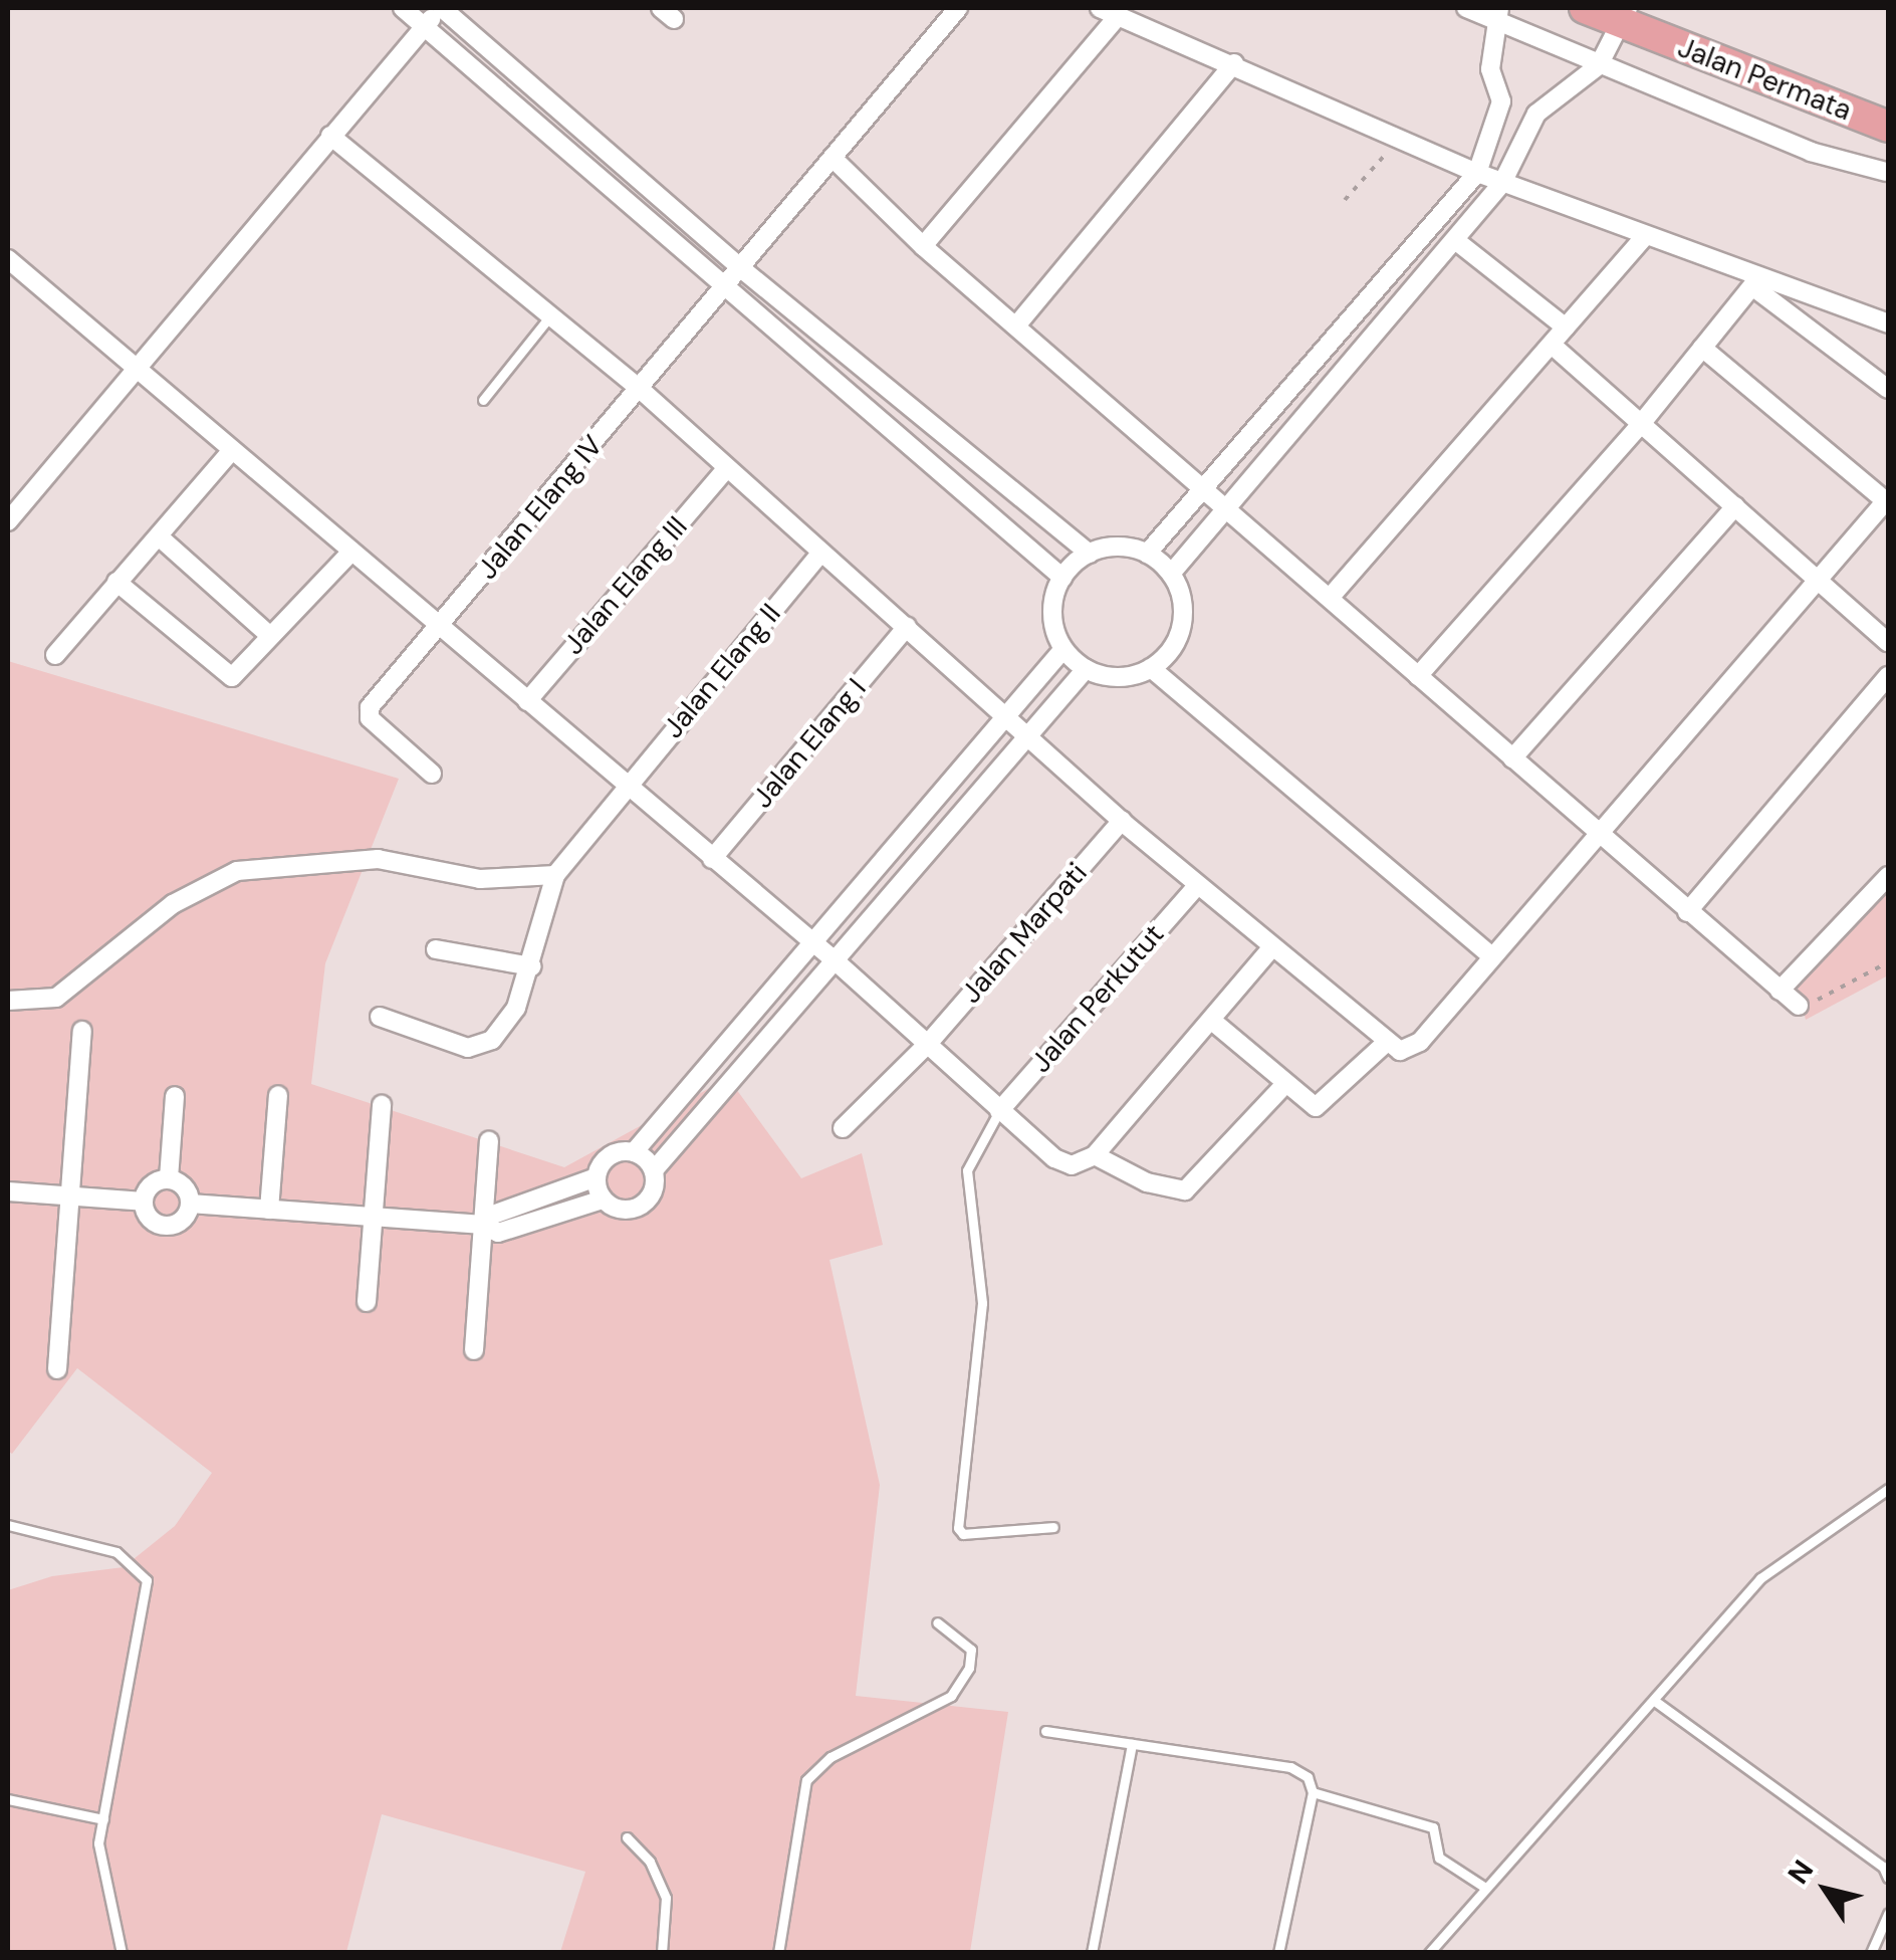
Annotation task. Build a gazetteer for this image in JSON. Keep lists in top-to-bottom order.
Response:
{
  "streets": {
    "main road": ["Jalan Permata"],
    "street": [
      "Jalan Elang IV",
      "Jalan Elang III",
      "Jalan Elang II",
      "Jalan Elang I",
      "Jalan Marpati",
      "Jalan Perkutut"
    ]
  },
  "north": "top left"
}
